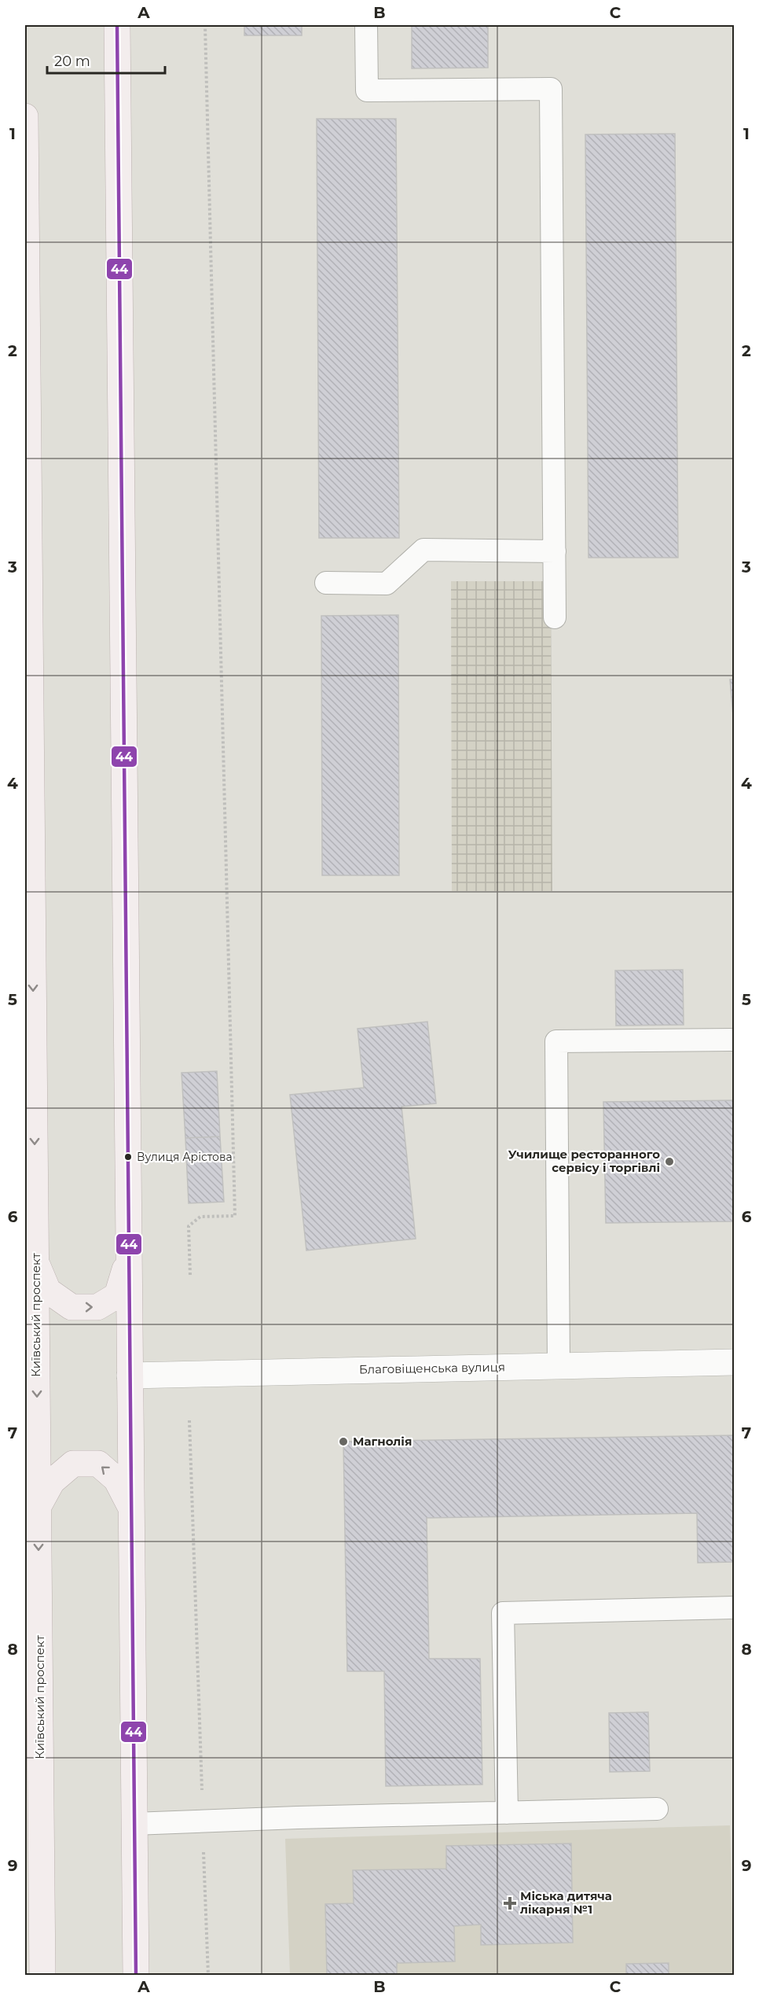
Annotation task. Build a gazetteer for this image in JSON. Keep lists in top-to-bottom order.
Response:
{
  "streets": {
    "main road": ["Київський проспект"],
    "street": ["Благовіщенська вулиця"]
  },
  "places": {
    "other": ["Вулиця Арістова", "Училище ресторанного сервісу і торгівлі", "Магнолія"],
    "health": ["Міська дитяча лікарня №1"]
  },
  "lines": ["transit line 44"],
  "scale_bar": "20 m",
  "grid": {
    "columns": ["A", "B", "C"],
    "rows": [
      "1",
      "2",
      "3",
      "4",
      "5",
      "6",
      "7",
      "8",
      "9"
    ]
  }
}
